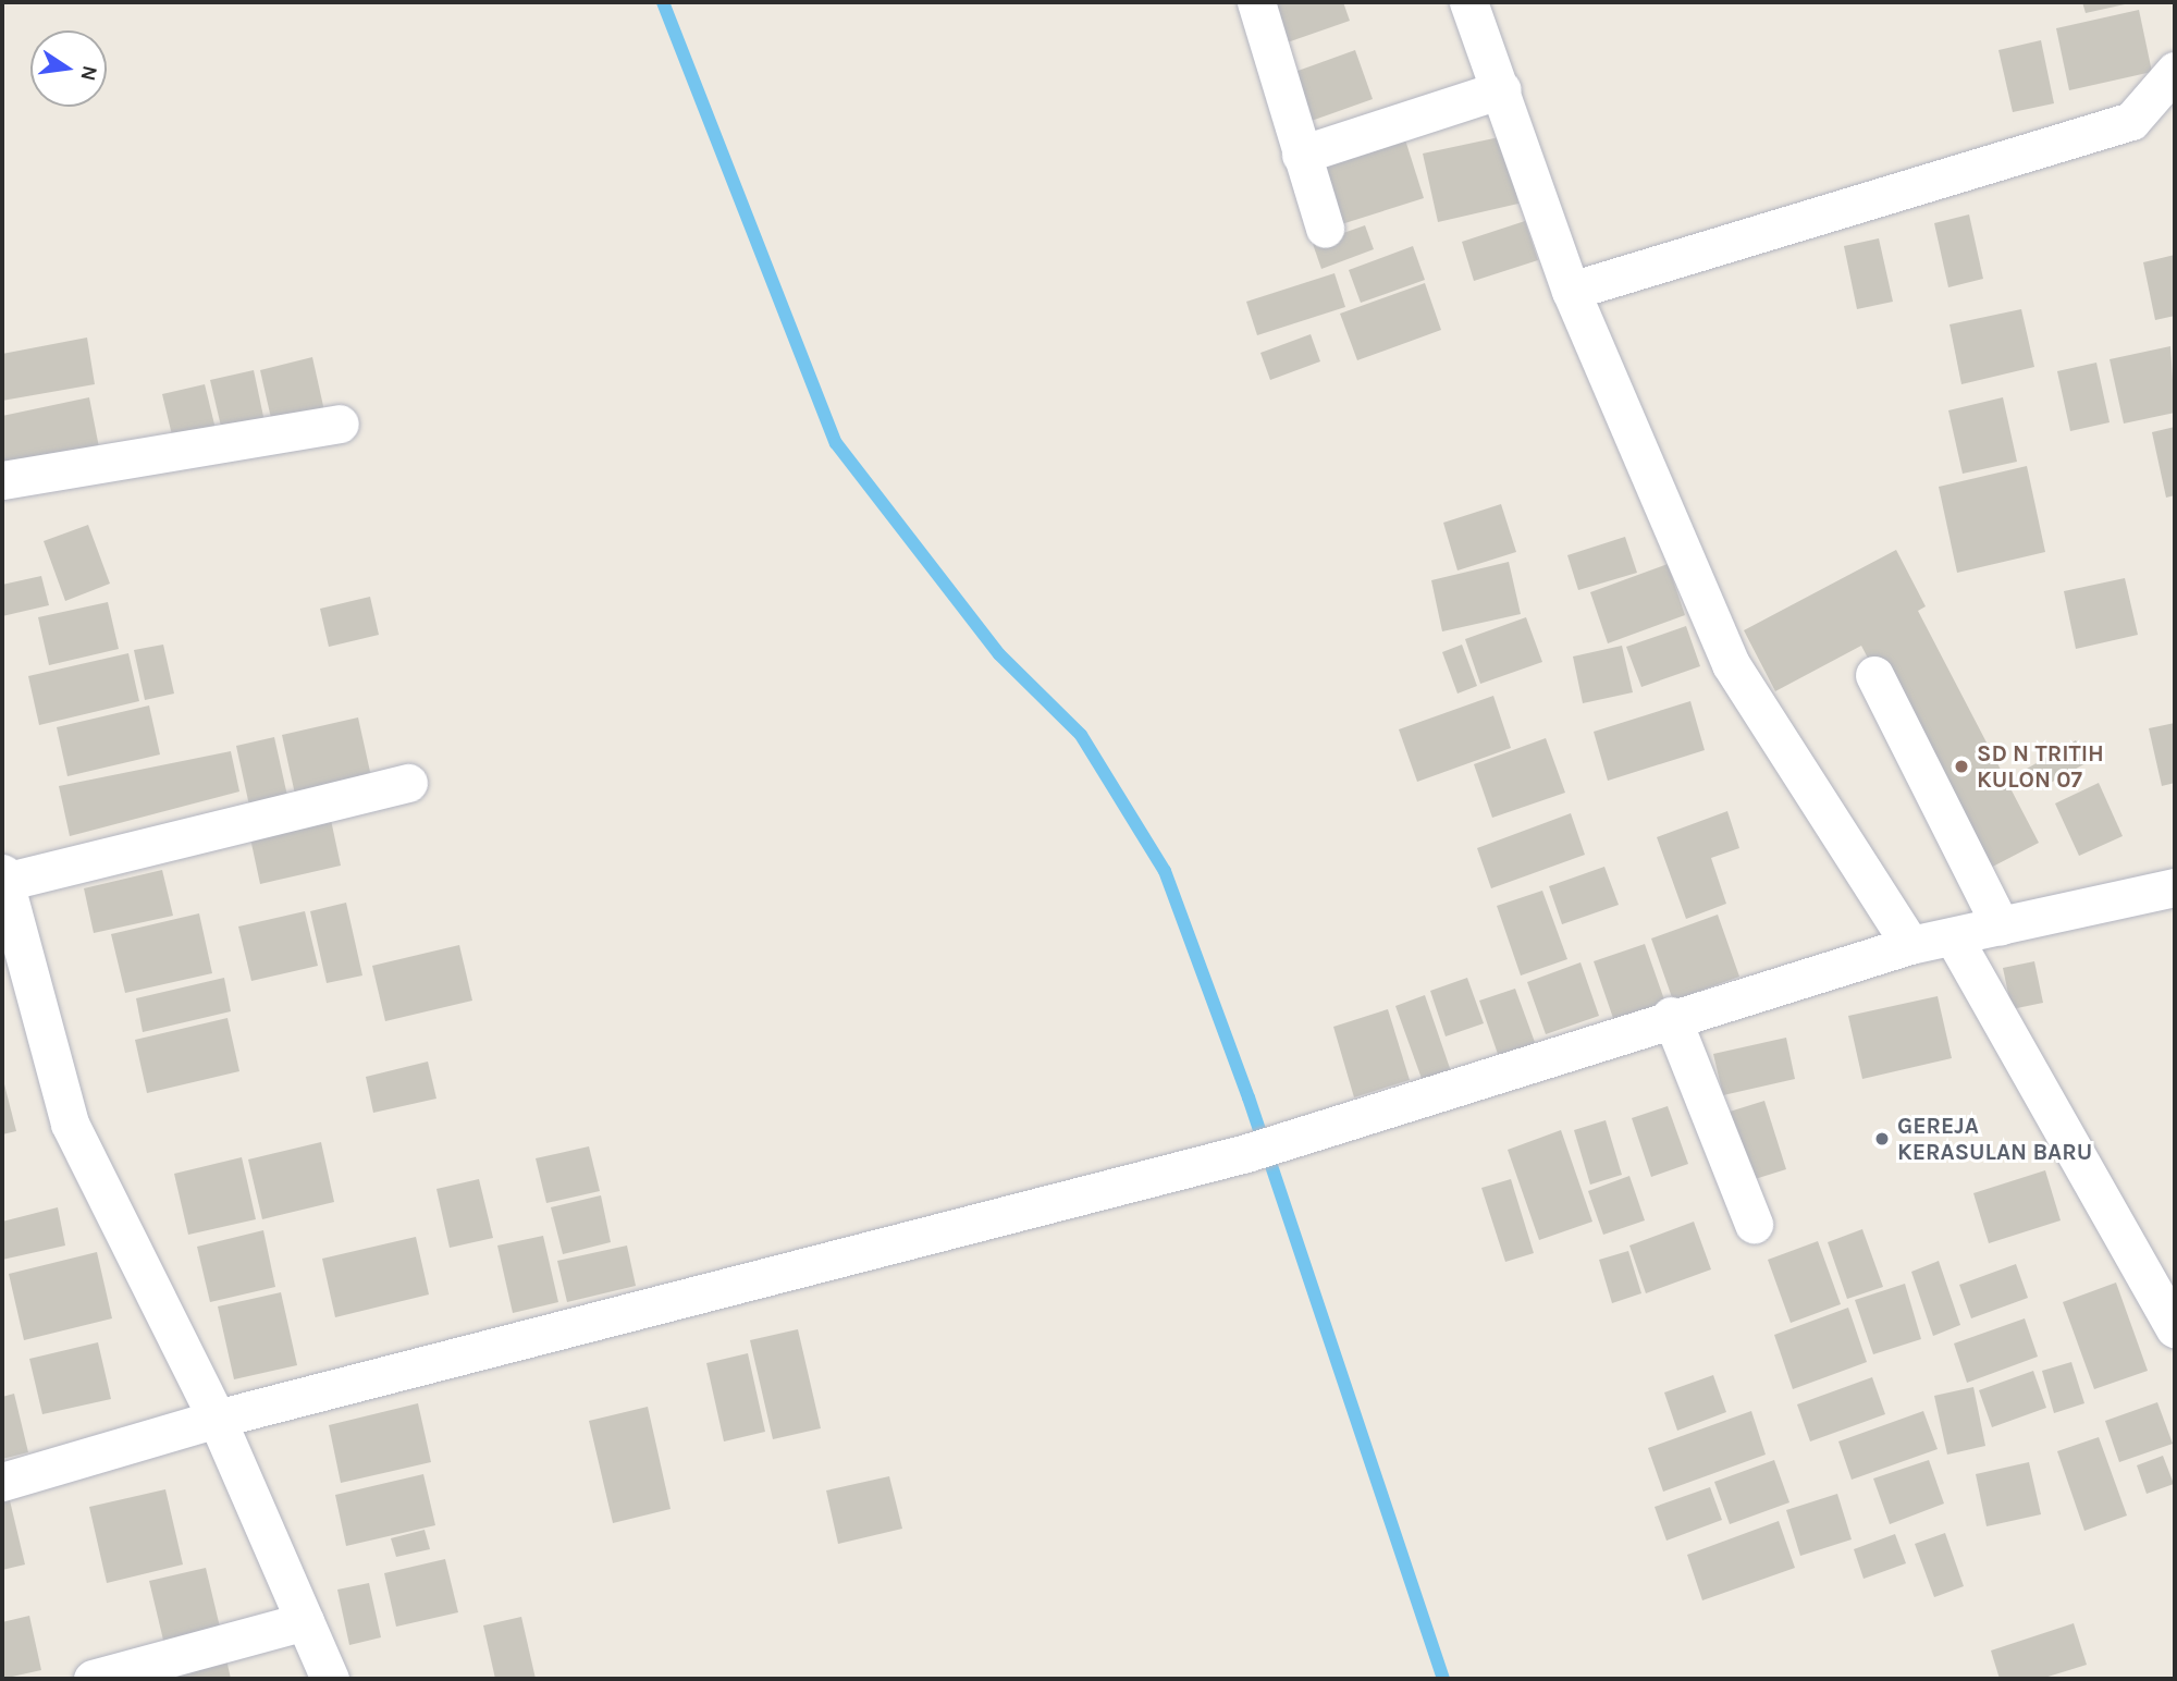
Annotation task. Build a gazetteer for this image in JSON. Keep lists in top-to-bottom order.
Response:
{
  "places": ["SD N TRITIH KULON 07", "GEREJA KERASULAN BARU"],
  "north": "right"
}
